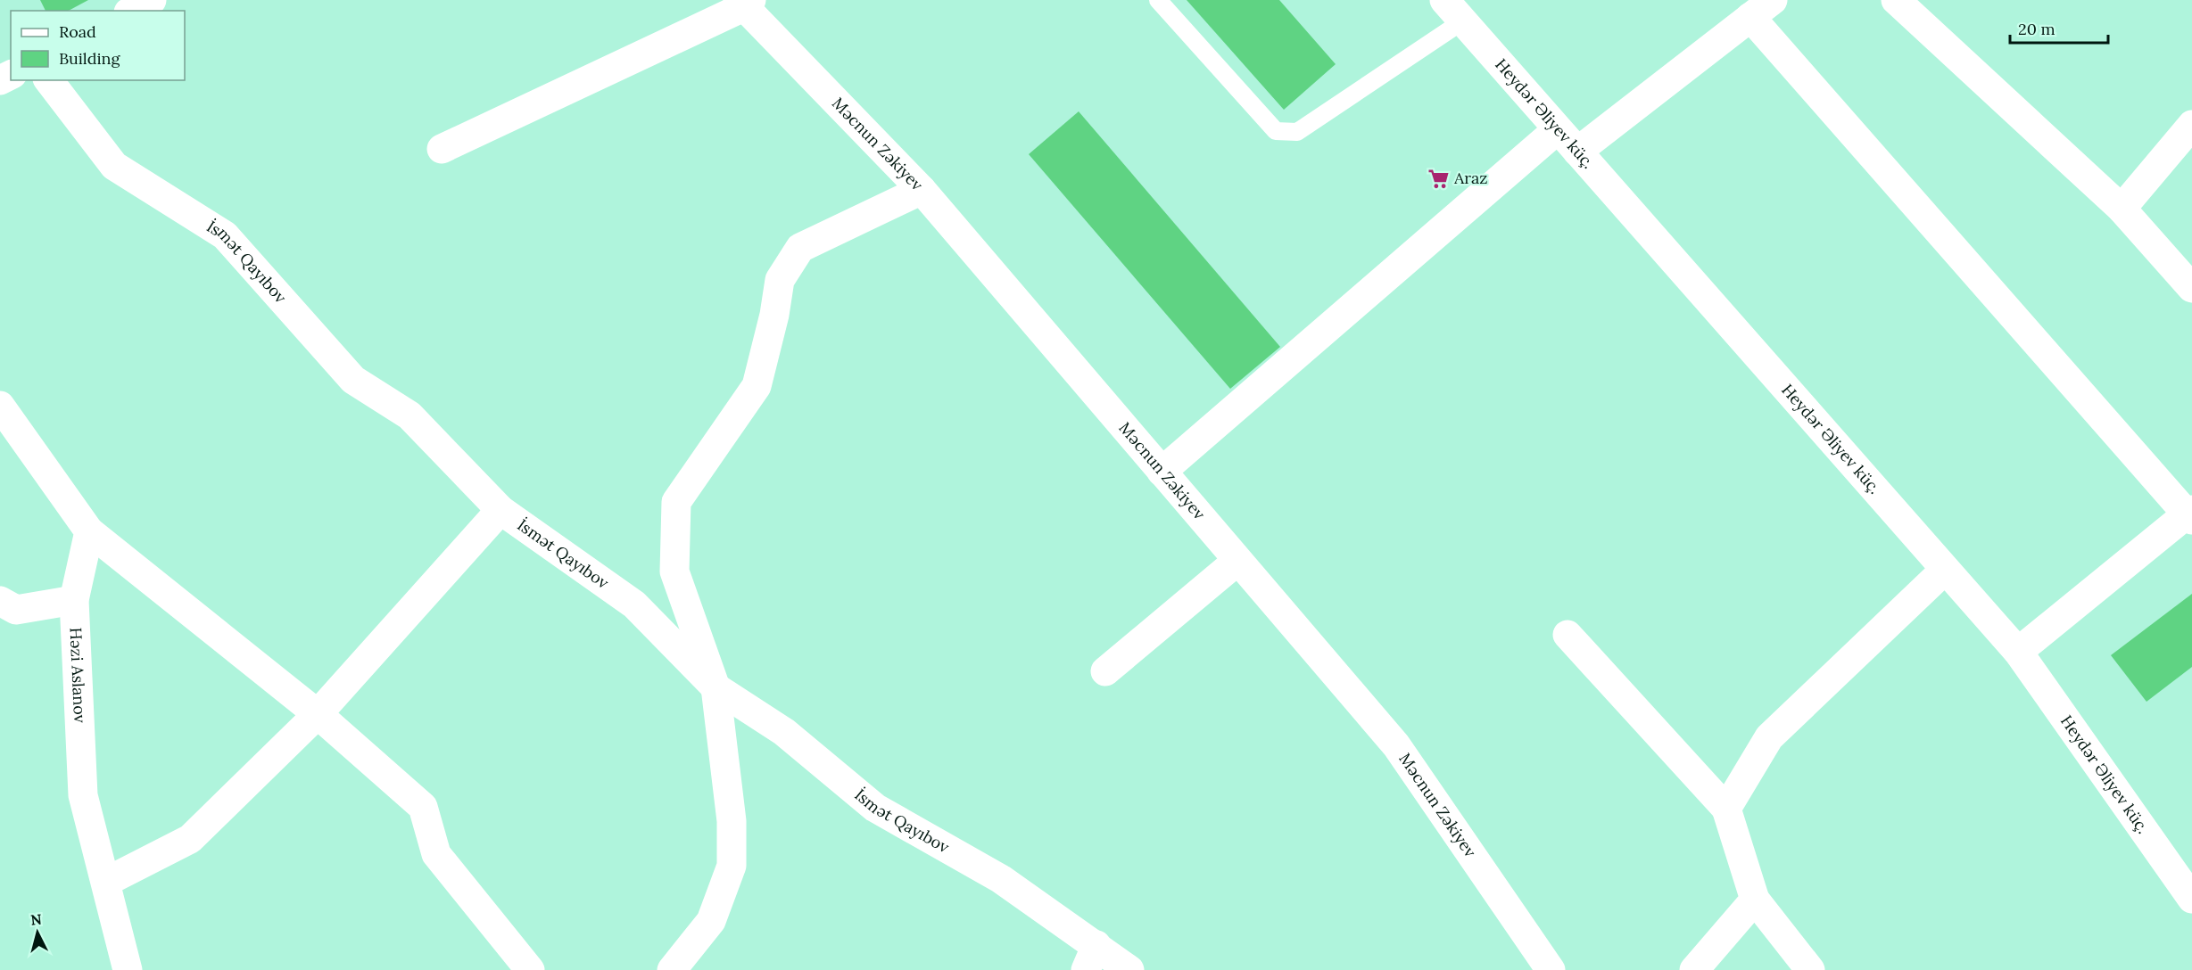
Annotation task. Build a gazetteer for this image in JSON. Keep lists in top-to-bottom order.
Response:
{
  "streets": {
    "street": [
      "Heydər Əliyev küç.",
      "Məcnun Zəkiyev",
      "İsmət Qayıbov",
      "Həzi Aslanov"
    ]
  },
  "places": {
    "supermarket": ["Araz"]
  },
  "legend": ["Road", "Building"],
  "scale_bar": "20 m",
  "north": "top"
}
